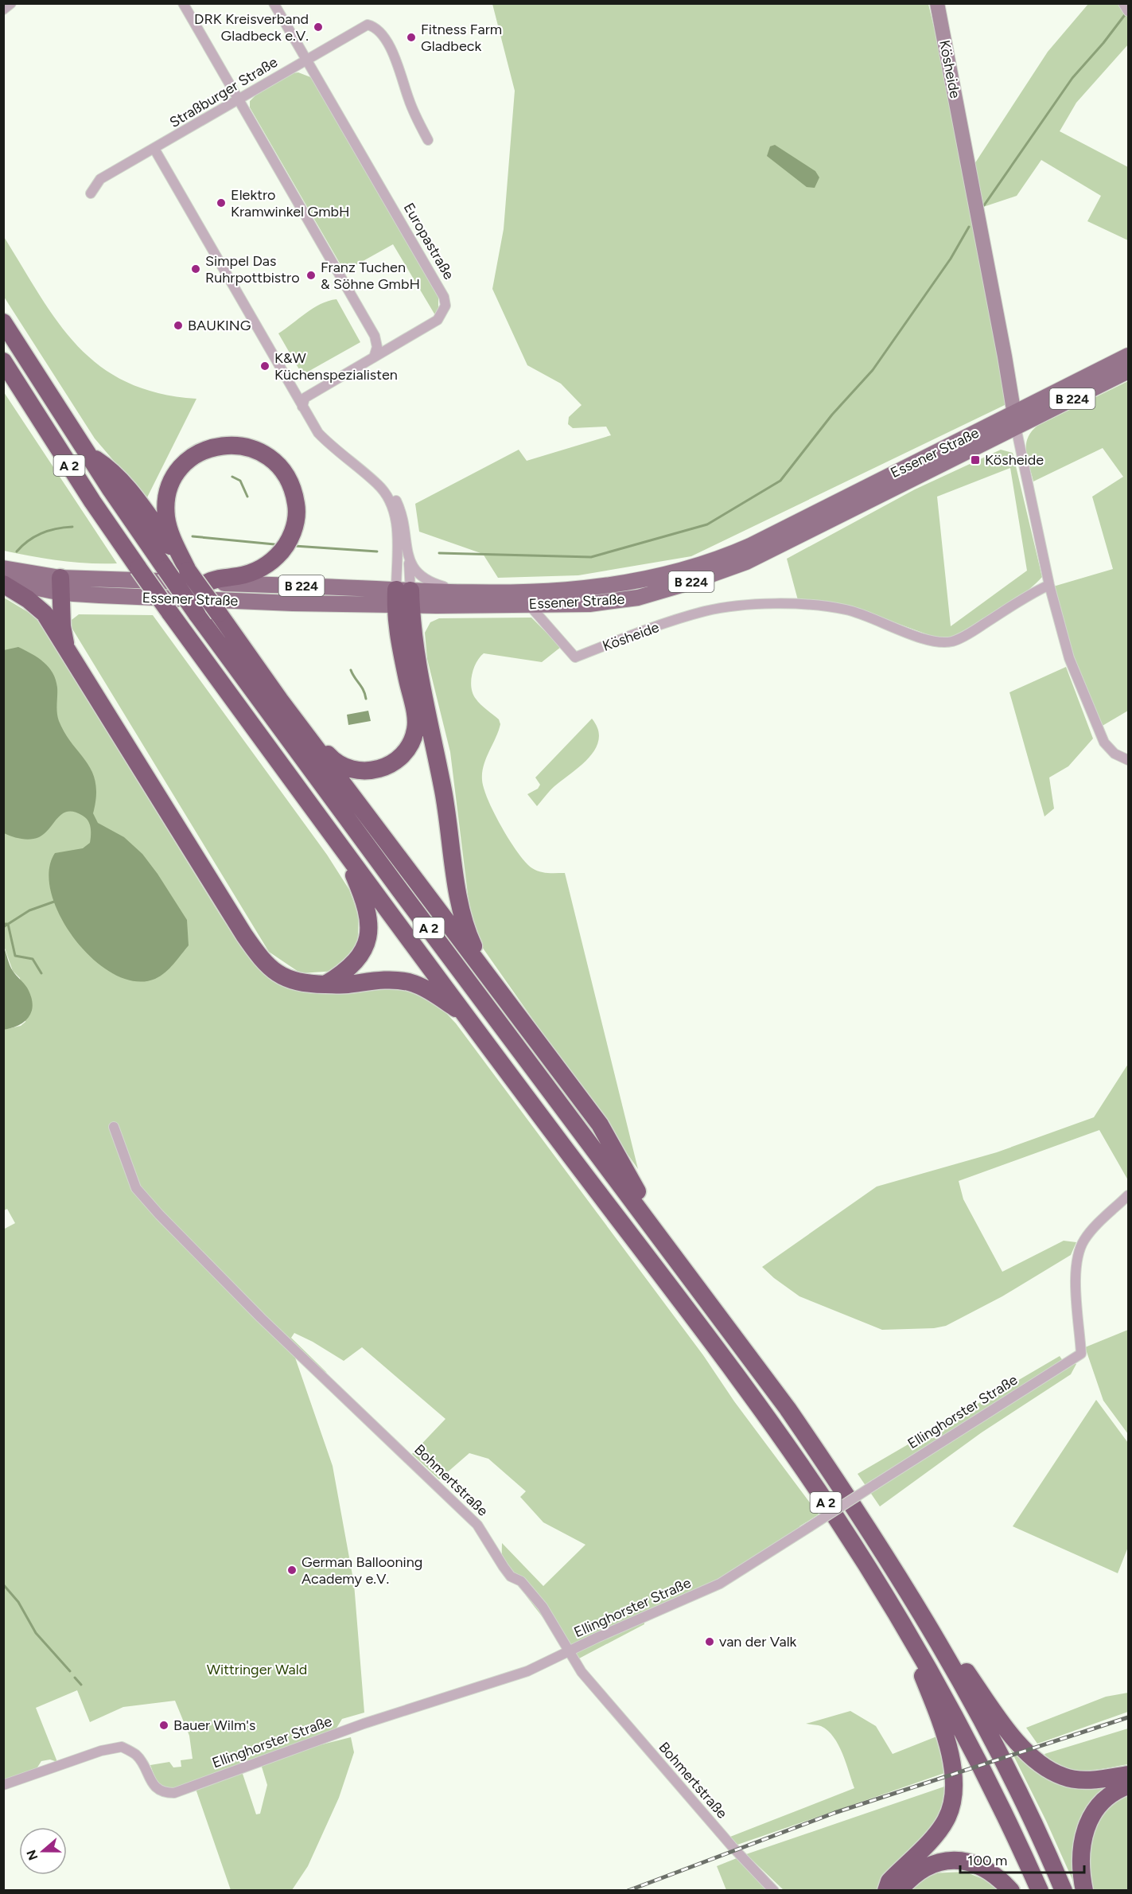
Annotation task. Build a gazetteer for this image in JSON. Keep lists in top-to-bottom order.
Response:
{
  "streets": {
    "highway": ["A 2"],
    "main road": ["B 224", "Essener Straße"],
    "street": [
      "Kösheide",
      "Straßburger Straße",
      "Europastraße",
      "Ellinghorster Straße",
      "Bohmertstraße"
    ]
  },
  "crossings": [
    ["Kösheide", "Essener Straße"],
    ["Straßburger Straße", "Europastraße"],
    ["Ellinghorster Straße", "Bohmertstraße"]
  ],
  "parks": ["Wittringer Wald"],
  "places": {
    "other": [
      "DRK Kreisverband Gladbeck e.V.",
      "Fitness Farm Gladbeck",
      "Elektro Kramwinkel GmbH",
      "Simpel Das Ruhrpottbistro",
      "Franz Tuchen & Söhne GmbH",
      "BAUKING",
      "K&W Küchenspezialisten",
      "German Ballooning Academy e.V.",
      "van der Valk",
      "Bauer Wilm's"
    ],
    "transit": ["Kösheide"]
  },
  "scale_bar": "100 m",
  "north": "left"
}
